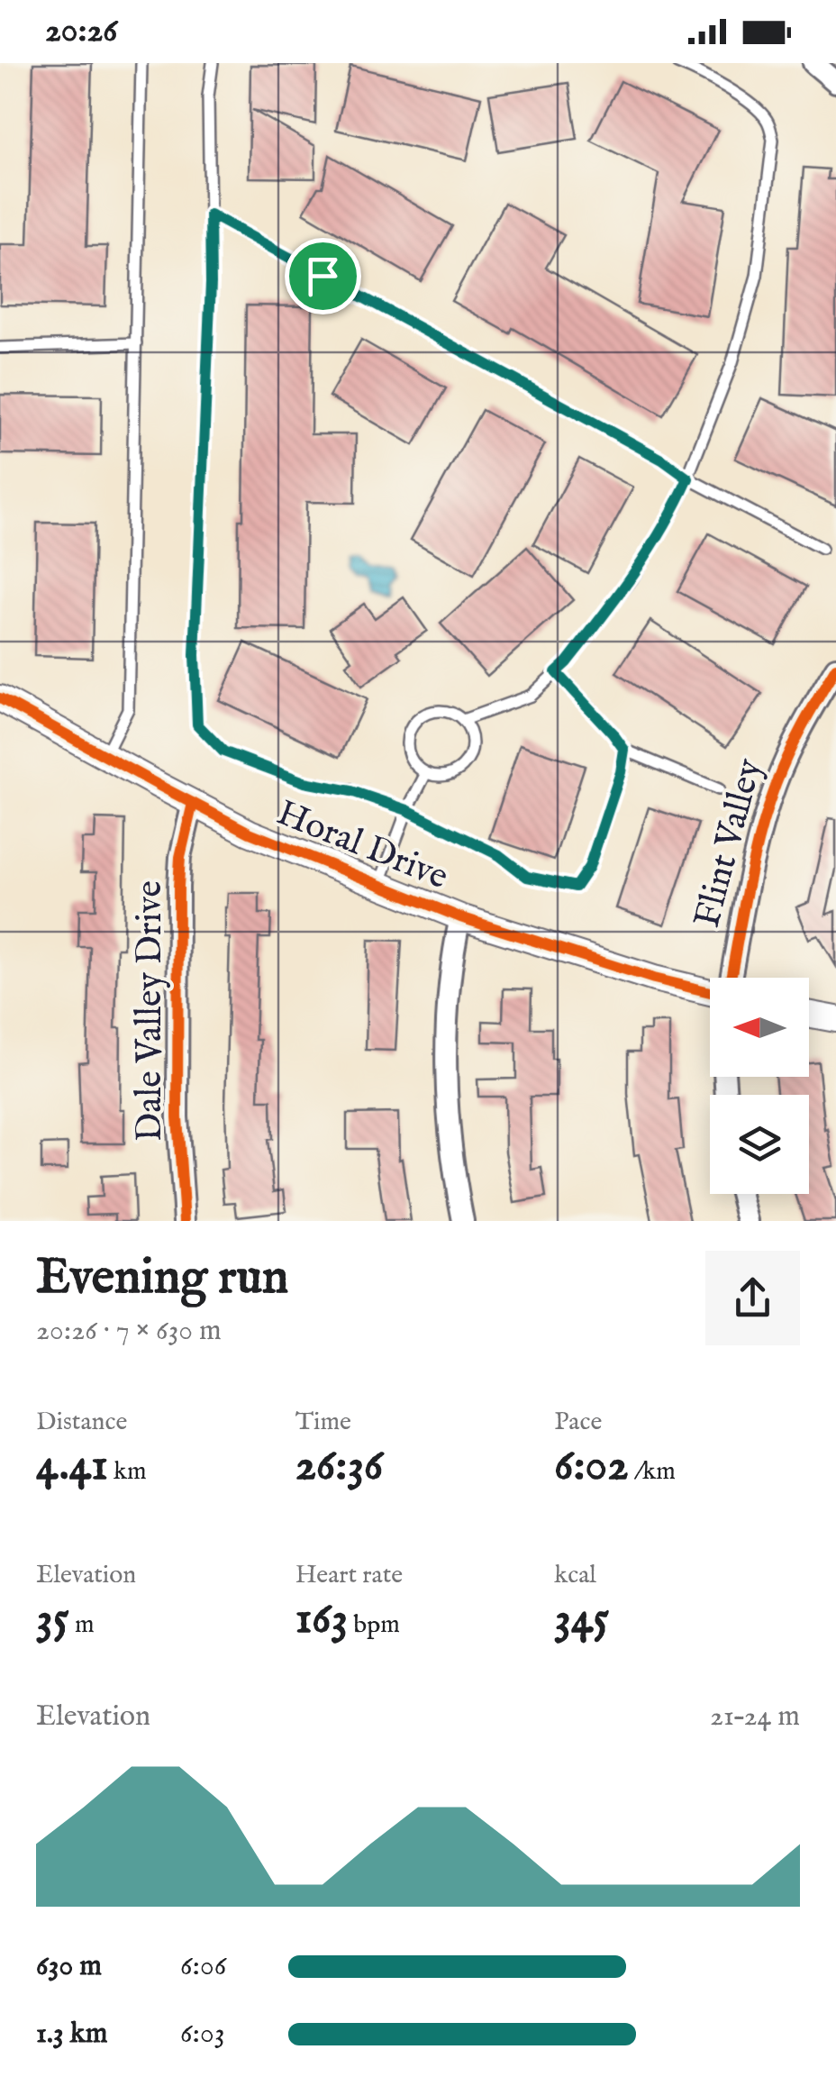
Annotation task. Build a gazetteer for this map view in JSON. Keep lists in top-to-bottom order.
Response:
{
  "streets": {
    "street": ["Flint Valley", "Horal Drive", "Dale Valley Drive"]
  },
  "crossings": [
    ["Horal Drive", "Dale Valley Drive"]
  ],
  "north": "left",
  "page": {
    "status": "20:26",
    "heading": ["Evening run", "20:26 · 7 × 630 m"],
    "stats": [
      ["Distance", "4.41 km"],
      ["Time", "26:36"],
      ["Pace", "6:02 /km"],
      ["Elevation", "35 m"],
      ["Heart rate", "163 bpm"],
      ["kcal", "345"]
    ],
    "chart": ["Elevation", "21–24 m"],
    "list": [
      {
        "name": "630 m",
        "note": "6:06"
      },
      {
        "name": "1.3 km",
        "note": "6:03"
      }
    ]
  }
}
